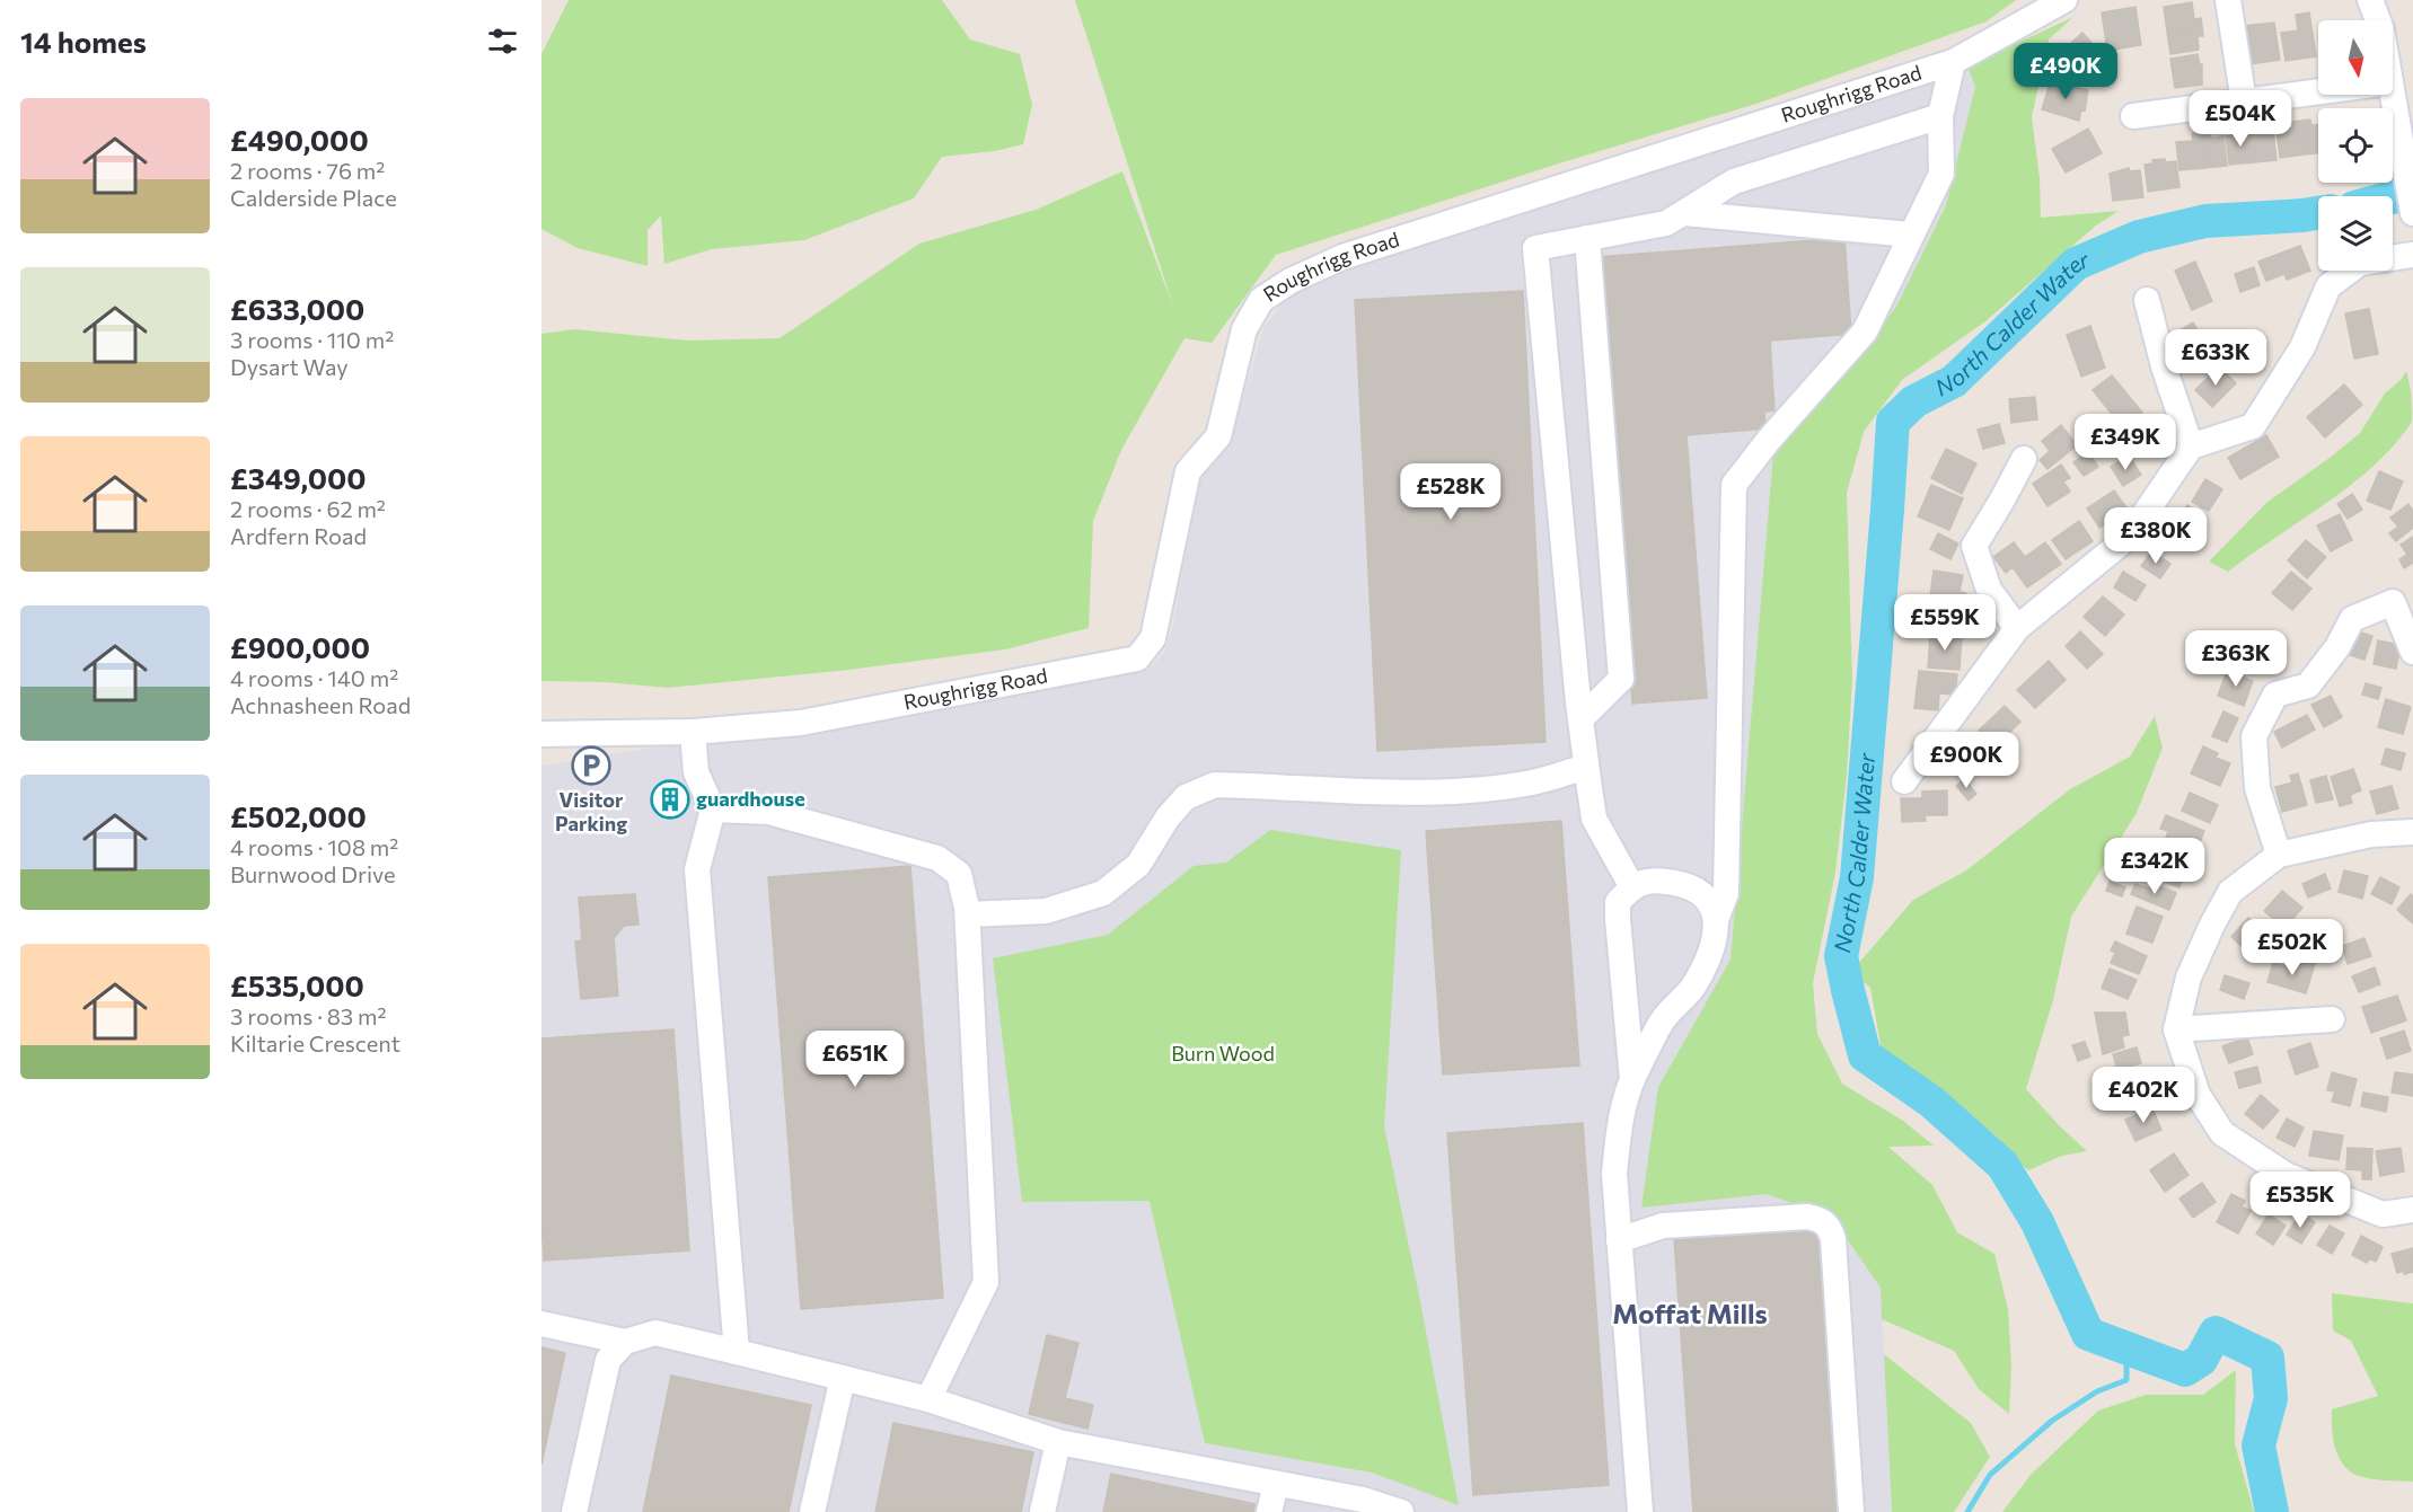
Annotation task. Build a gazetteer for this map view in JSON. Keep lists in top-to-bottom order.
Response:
{
  "streets": {
    "street": ["Roughrigg Road"]
  },
  "districts": ["Moffat Mills"],
  "water": ["North Calder Water"],
  "parks": ["Burn Wood"],
  "places": {
    "parking": ["Visitor Parking"],
    "building": ["guardhouse"]
  },
  "north": "bottom",
  "page": {
    "heading": "14 homes",
    "price": [
      "£490K",
      "£504K",
      "£633K",
      "£349K",
      "£528K",
      "£380K",
      "£559K",
      "£363K",
      "£900K",
      "£342K",
      "£502K",
      "£651K",
      "£402K",
      "£535K"
    ],
    "list": [
      {
        "name": "£490,000",
        "note": "2 rooms · 76 m² · Calderside Place"
      },
      {
        "name": "£633,000",
        "note": "3 rooms · 110 m² · Dysart Way"
      },
      {
        "name": "£349,000",
        "note": "2 rooms · 62 m² · Ardfern Road"
      },
      {
        "name": "£900,000",
        "note": "4 rooms · 140 m² · Achnasheen Road"
      },
      {
        "name": "£502,000",
        "note": "4 rooms · 108 m² · Burnwood Drive"
      },
      {
        "name": "£535,000",
        "note": "3 rooms · 83 m² · Kiltarie Crescent"
      }
    ]
  }
}
